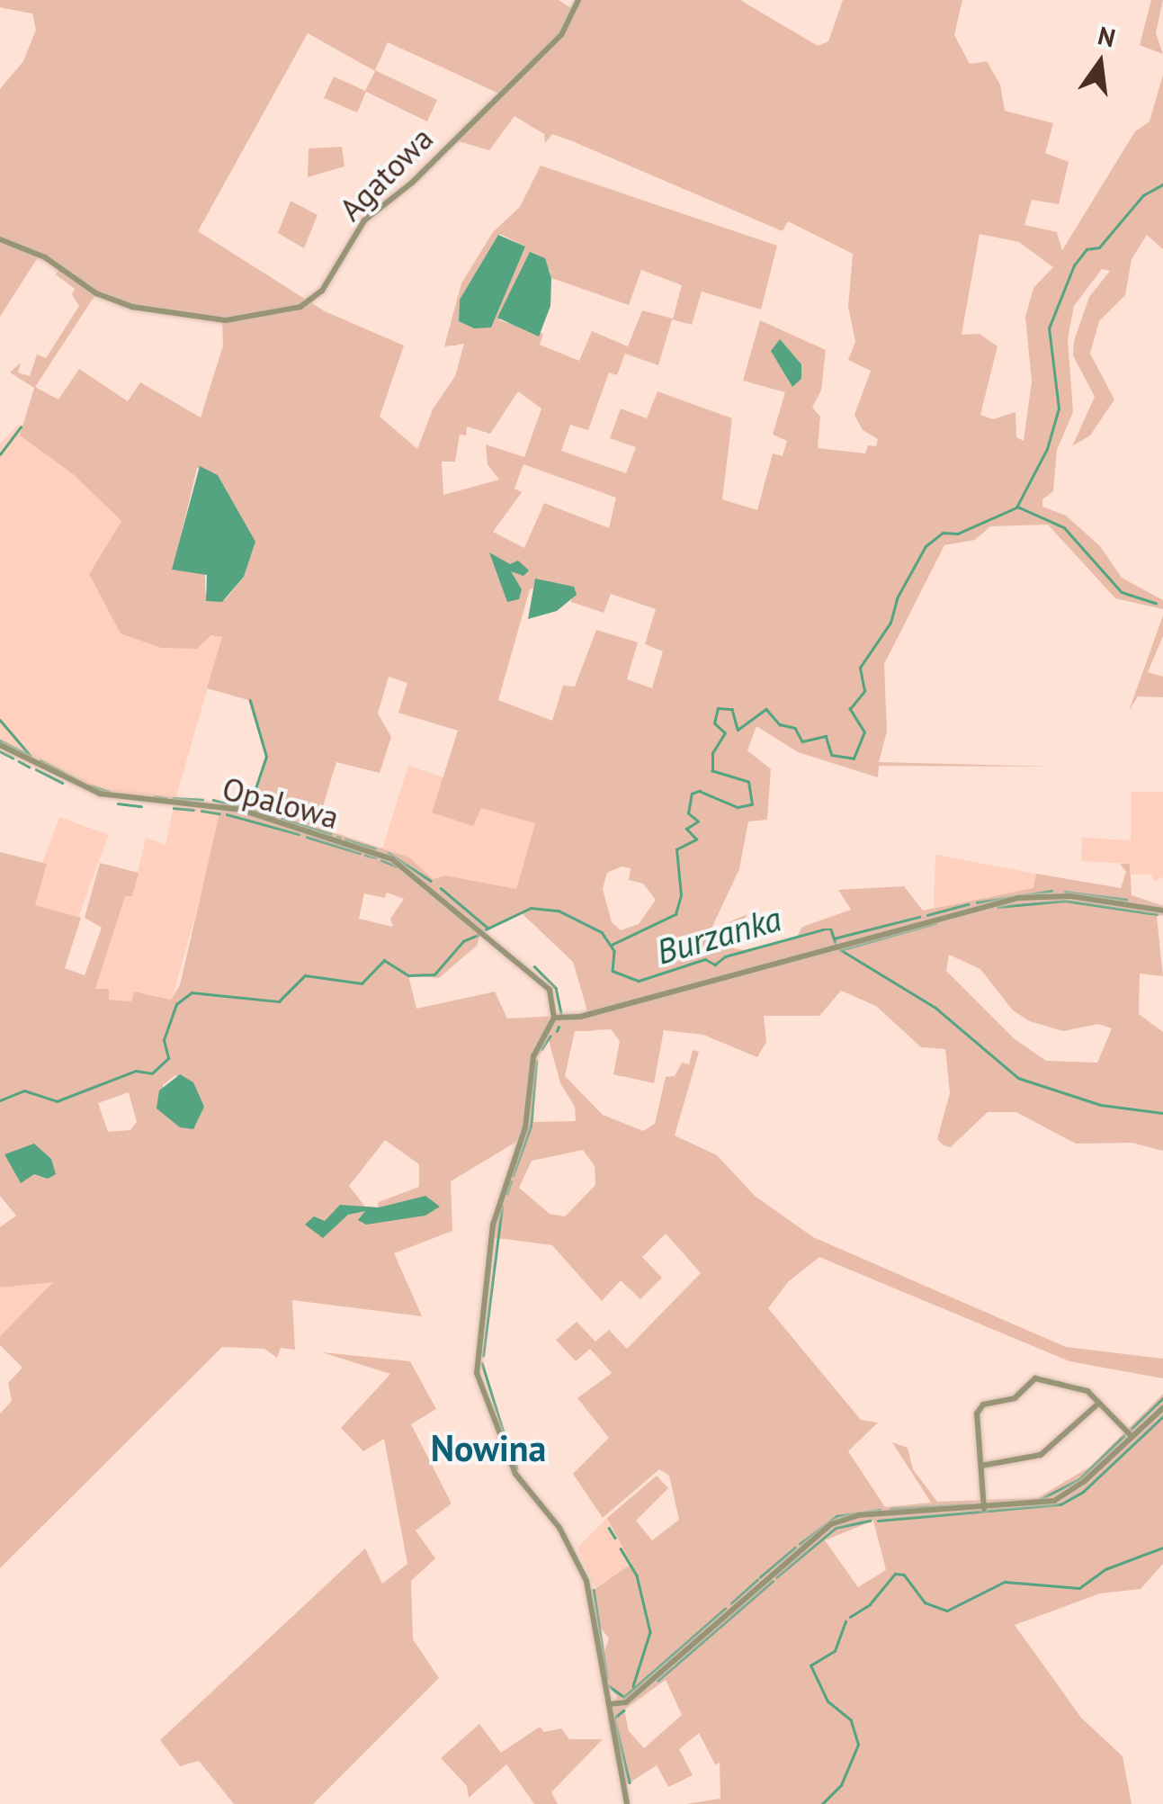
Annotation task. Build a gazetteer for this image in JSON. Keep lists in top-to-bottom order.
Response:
{
  "streets": {
    "street": ["Agatowa", "Opalowa"]
  },
  "districts": ["Nowina"],
  "water": ["Burzanka"],
  "north": "top"
}
